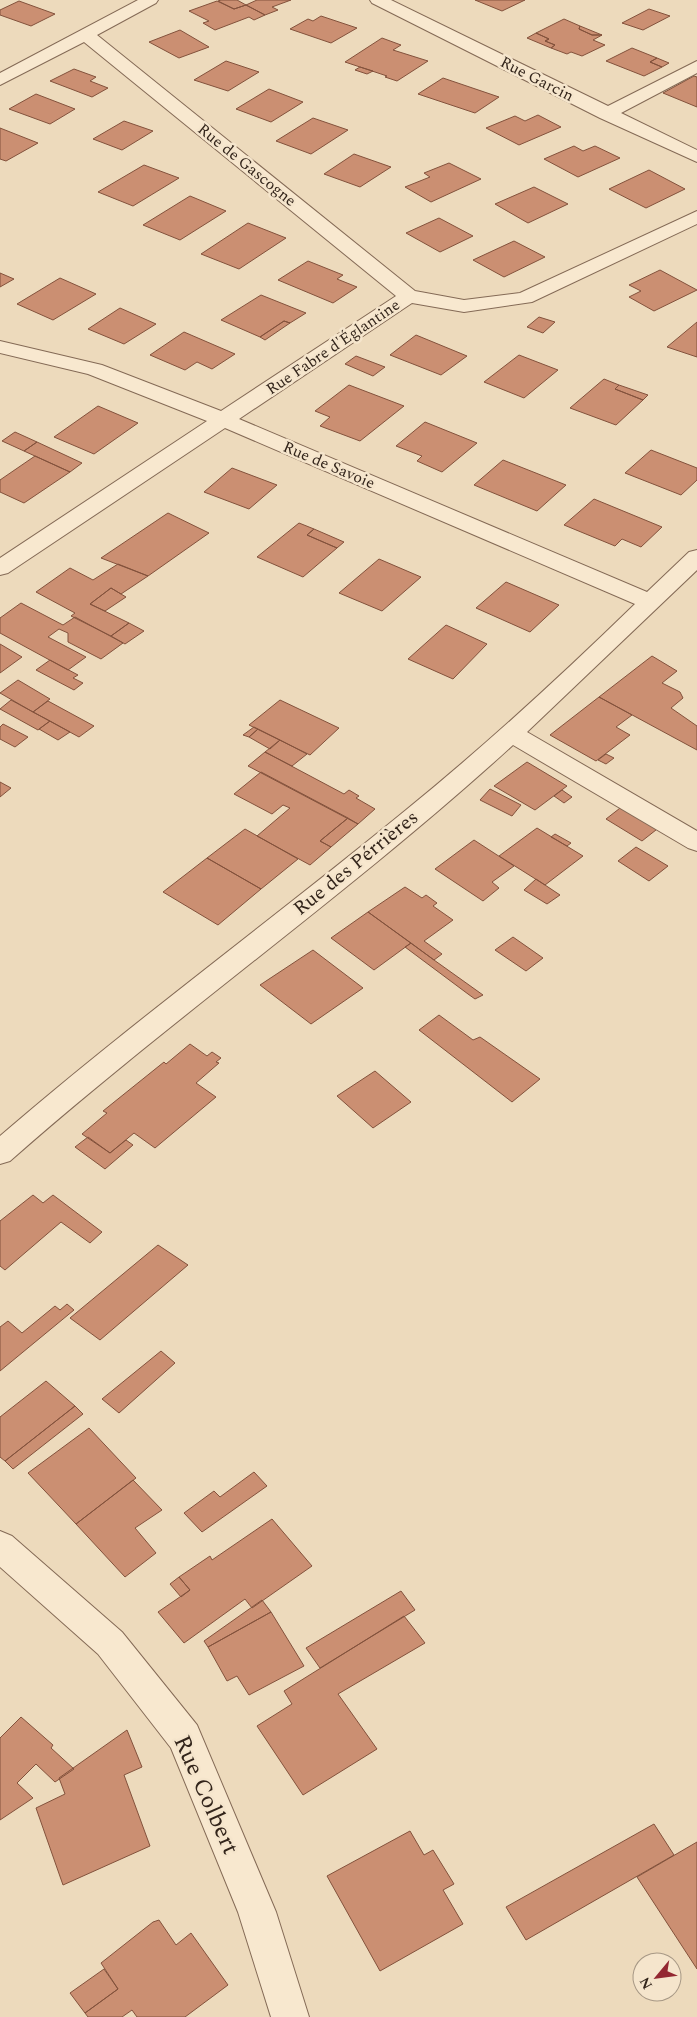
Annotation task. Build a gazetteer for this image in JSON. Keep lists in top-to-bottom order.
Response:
{
  "streets": {
    "street": [
      "Rue Garcin",
      "Rue de Gascogne",
      "Rue Fabre d'Églantine",
      "Rue de Savoie",
      "Rue des Pérrières",
      "Rue Colbert"
    ]
  },
  "crossings": [
    ["Rue de Gascogne", "Rue Fabre d'Églantine"],
    ["Rue Fabre d'Églantine", "Rue de Savoie"],
    ["Rue de Savoie", "Rue des Pérrières"]
  ],
  "north": "bottom left"
}
